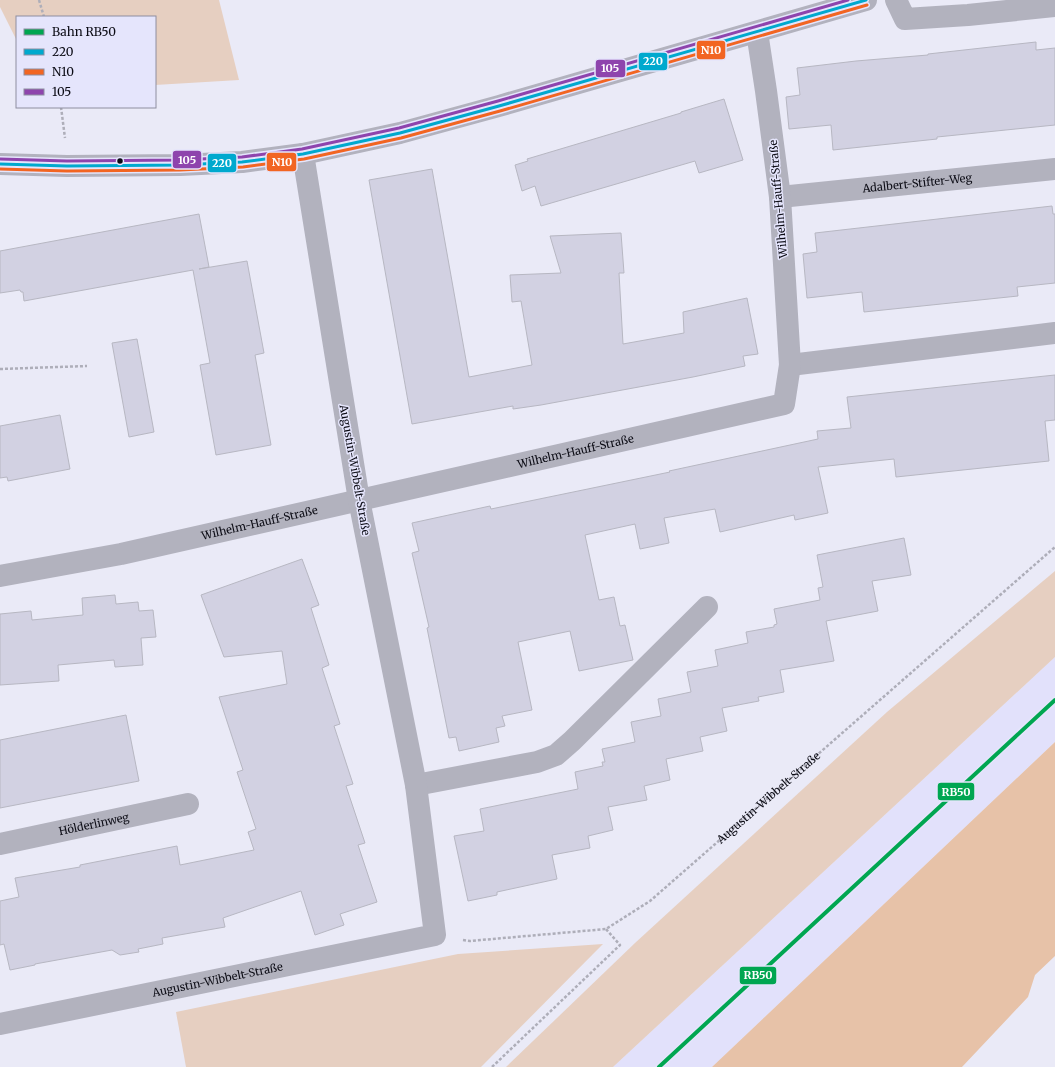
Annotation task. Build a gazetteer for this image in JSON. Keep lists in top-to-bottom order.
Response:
{
  "streets": {
    "street": [
      "Adalbert-Stifter-Weg",
      "Wilhelm-Hauff-Straße",
      "Augustin-Wibbelt-Straße",
      "Hölderlinweg"
    ]
  },
  "crossings": [
    ["Adalbert-Stifter-Weg", "Wilhelm-Hauff-Straße"],
    ["Wilhelm-Hauff-Straße", "Augustin-Wibbelt-Straße"]
  ],
  "lines": [
    "transit line 220",
    "transit line 105",
    "transit line N10",
    "rail line RB50"
  ],
  "legend": [
    "Bahn RB50",
    "220",
    "N10",
    "105"
  ]
}
